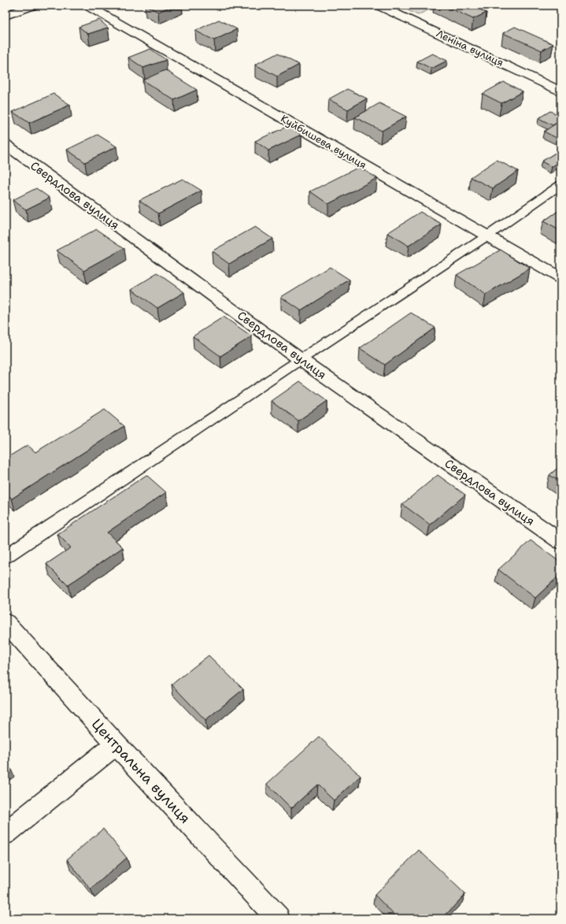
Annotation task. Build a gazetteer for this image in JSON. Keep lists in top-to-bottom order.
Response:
{
  "streets": {
    "street": [
      "Леніна вулиця",
      "Куйбишева вулиця",
      "Свердлова вулиця",
      "Центральна вулиця"
    ]
  }
}
